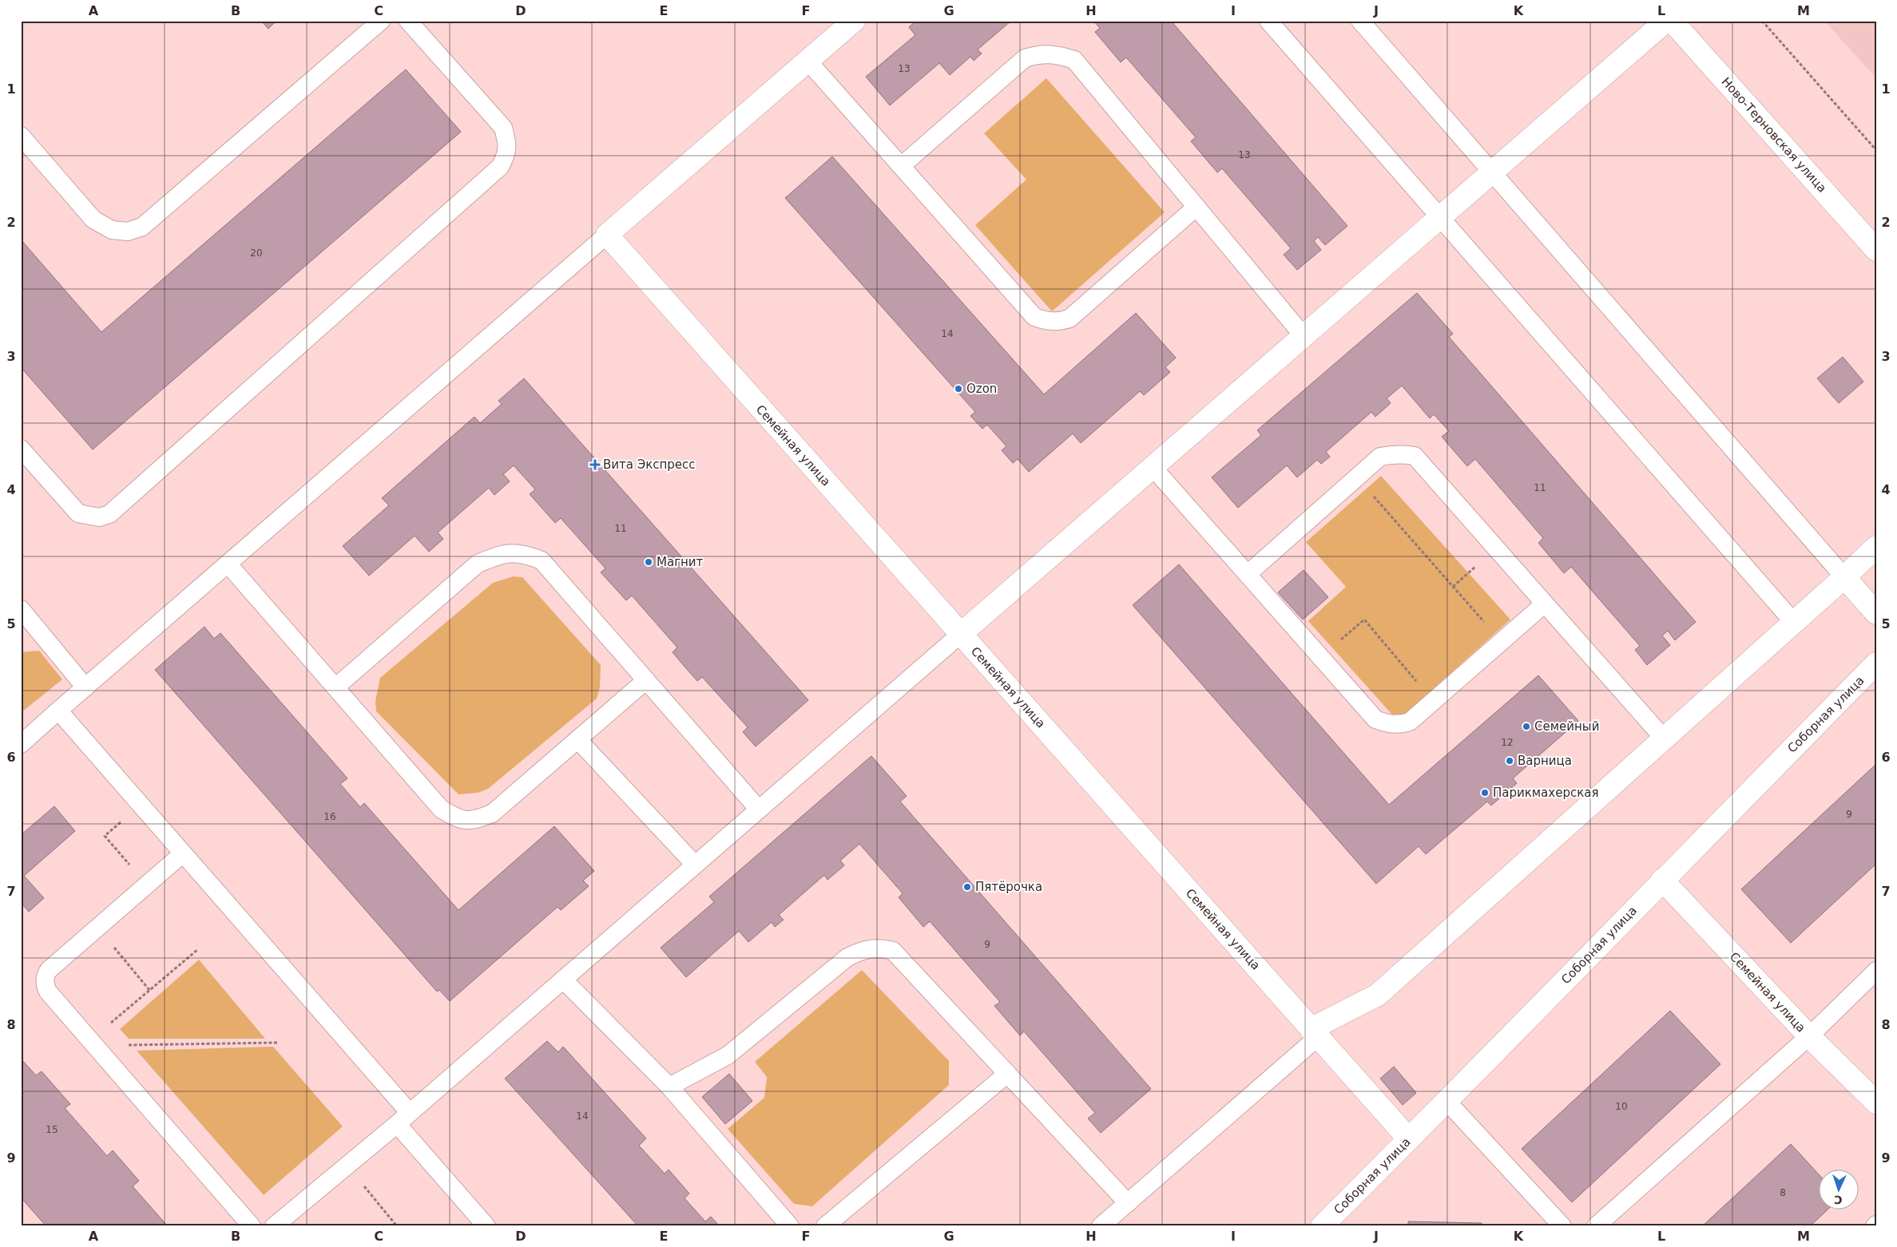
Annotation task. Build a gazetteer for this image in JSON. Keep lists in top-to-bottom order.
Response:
{
  "streets": {
    "street": ["Ново-Терновская улица", "Семейная улица", "Соборная улица"]
  },
  "crossings": [
    ["Семейная улица", "Соборная улица"]
  ],
  "places": {
    "other": [
      "Ozon",
      "Магнит",
      "Семейный",
      "Варница",
      "Парикмахерская",
      "Пятёрочка"
    ],
    "health": ["Вита Экспресс"]
  },
  "house_numbers": [
    "13",
    "13",
    "20",
    "14",
    "11",
    "11",
    "12",
    "9",
    "16",
    "9",
    "10",
    "14",
    "15",
    "8"
  ],
  "north": "bottom",
  "grid": {
    "columns": [
      "A",
      "B",
      "C",
      "D",
      "E",
      "F",
      "G",
      "H",
      "I",
      "J",
      "K",
      "L",
      "M"
    ],
    "rows": [
      "1",
      "2",
      "3",
      "4",
      "5",
      "6",
      "7",
      "8",
      "9"
    ]
  }
}
